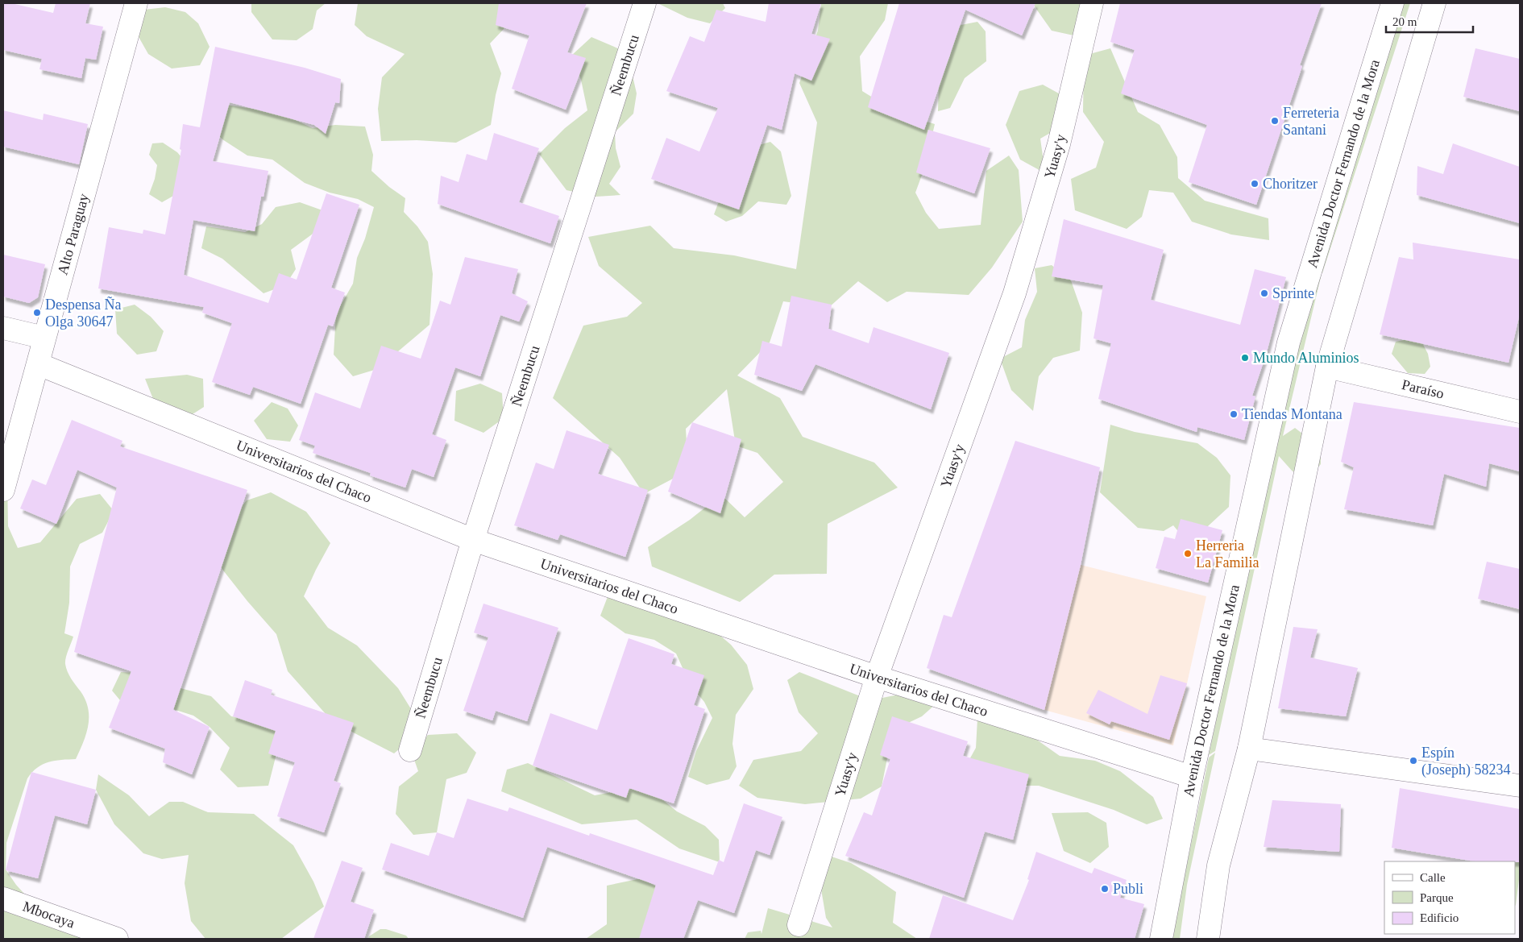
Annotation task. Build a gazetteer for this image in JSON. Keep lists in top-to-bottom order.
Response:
{
  "streets": {
    "main road": [
      "Ñeembucu",
      "Yuasy'y",
      "Avenida Doctor Fernando de la Mora",
      "Alto Paraguay",
      "Paraíso",
      "Universitarios del Chaco",
      "Mbocaya"
    ]
  },
  "crossings": [
    ["Ñeembucu", "Universitarios del Chaco"],
    ["Yuasy'y", "Universitarios del Chaco"],
    ["Avenida Doctor Fernando de la Mora", "Universitarios del Chaco"],
    ["Alto Paraguay", "Universitarios del Chaco"]
  ],
  "places": [
    "Ferreteria Santani",
    "Choritzer",
    "Sprinte",
    "Despensa Ña Olga 30647",
    "Mundo Aluminios",
    "Tiendas Montana",
    "Herreria La Familia",
    "Espín (Joseph) 58234",
    "Publi"
  ],
  "legend": ["Calle", "Parque", "Edificio"],
  "scale_bar": "20 m"
}
